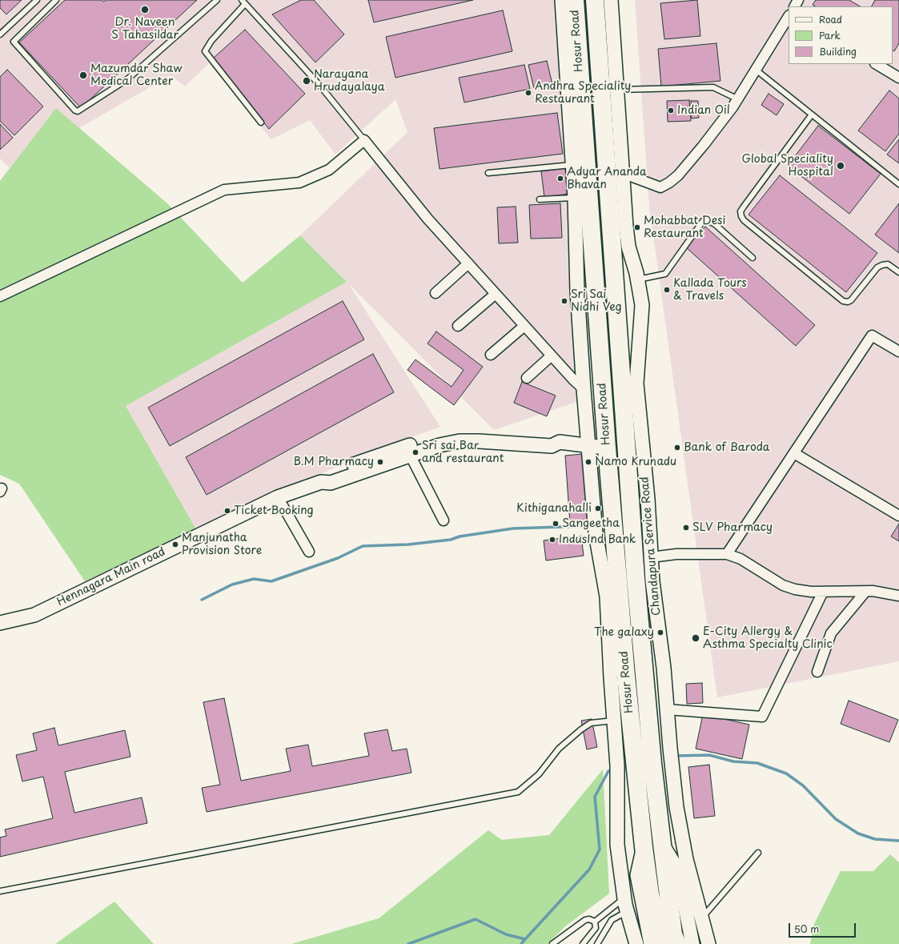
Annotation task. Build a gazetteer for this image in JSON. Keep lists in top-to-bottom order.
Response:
{
  "streets": {
    "highway": ["Hosur Road"],
    "street": ["Chandapura Service Road", "Hennagara Main road"]
  },
  "crossings": [
    ["Hosur Road", "Chandapura Service Road"],
    ["Hosur Road", "Hennagara Main road"]
  ],
  "places": [
    "Dr. Naveen S Tahasildar",
    "Mazumdar Shaw Medical Center",
    "Narayana Hrudayalaya",
    "Andhra Speciality Restaurant",
    "Indian Oil",
    "Global Speciality Hospital",
    "Adyar Ananda Bhavan",
    "Mohabbat Desi Restaurant",
    "Kallada Tours & Travels",
    "Sri Sai Nidhi Veg",
    "Bank of Baroda",
    "Sri sai Bar and restaurant",
    "B.M Pharmacy",
    "Namo Krunadu",
    "Kithiganahalli",
    "Ticket Booking",
    "Sangeetha",
    "SLV Pharmacy",
    "IndusInd Bank",
    "Manjunatha Provision Store",
    "The galaxy",
    "E-City Allergy & Asthma Specialty Clinic"
  ],
  "legend": ["Road", "Park", "Building"],
  "scale_bar": "50 m"
}
